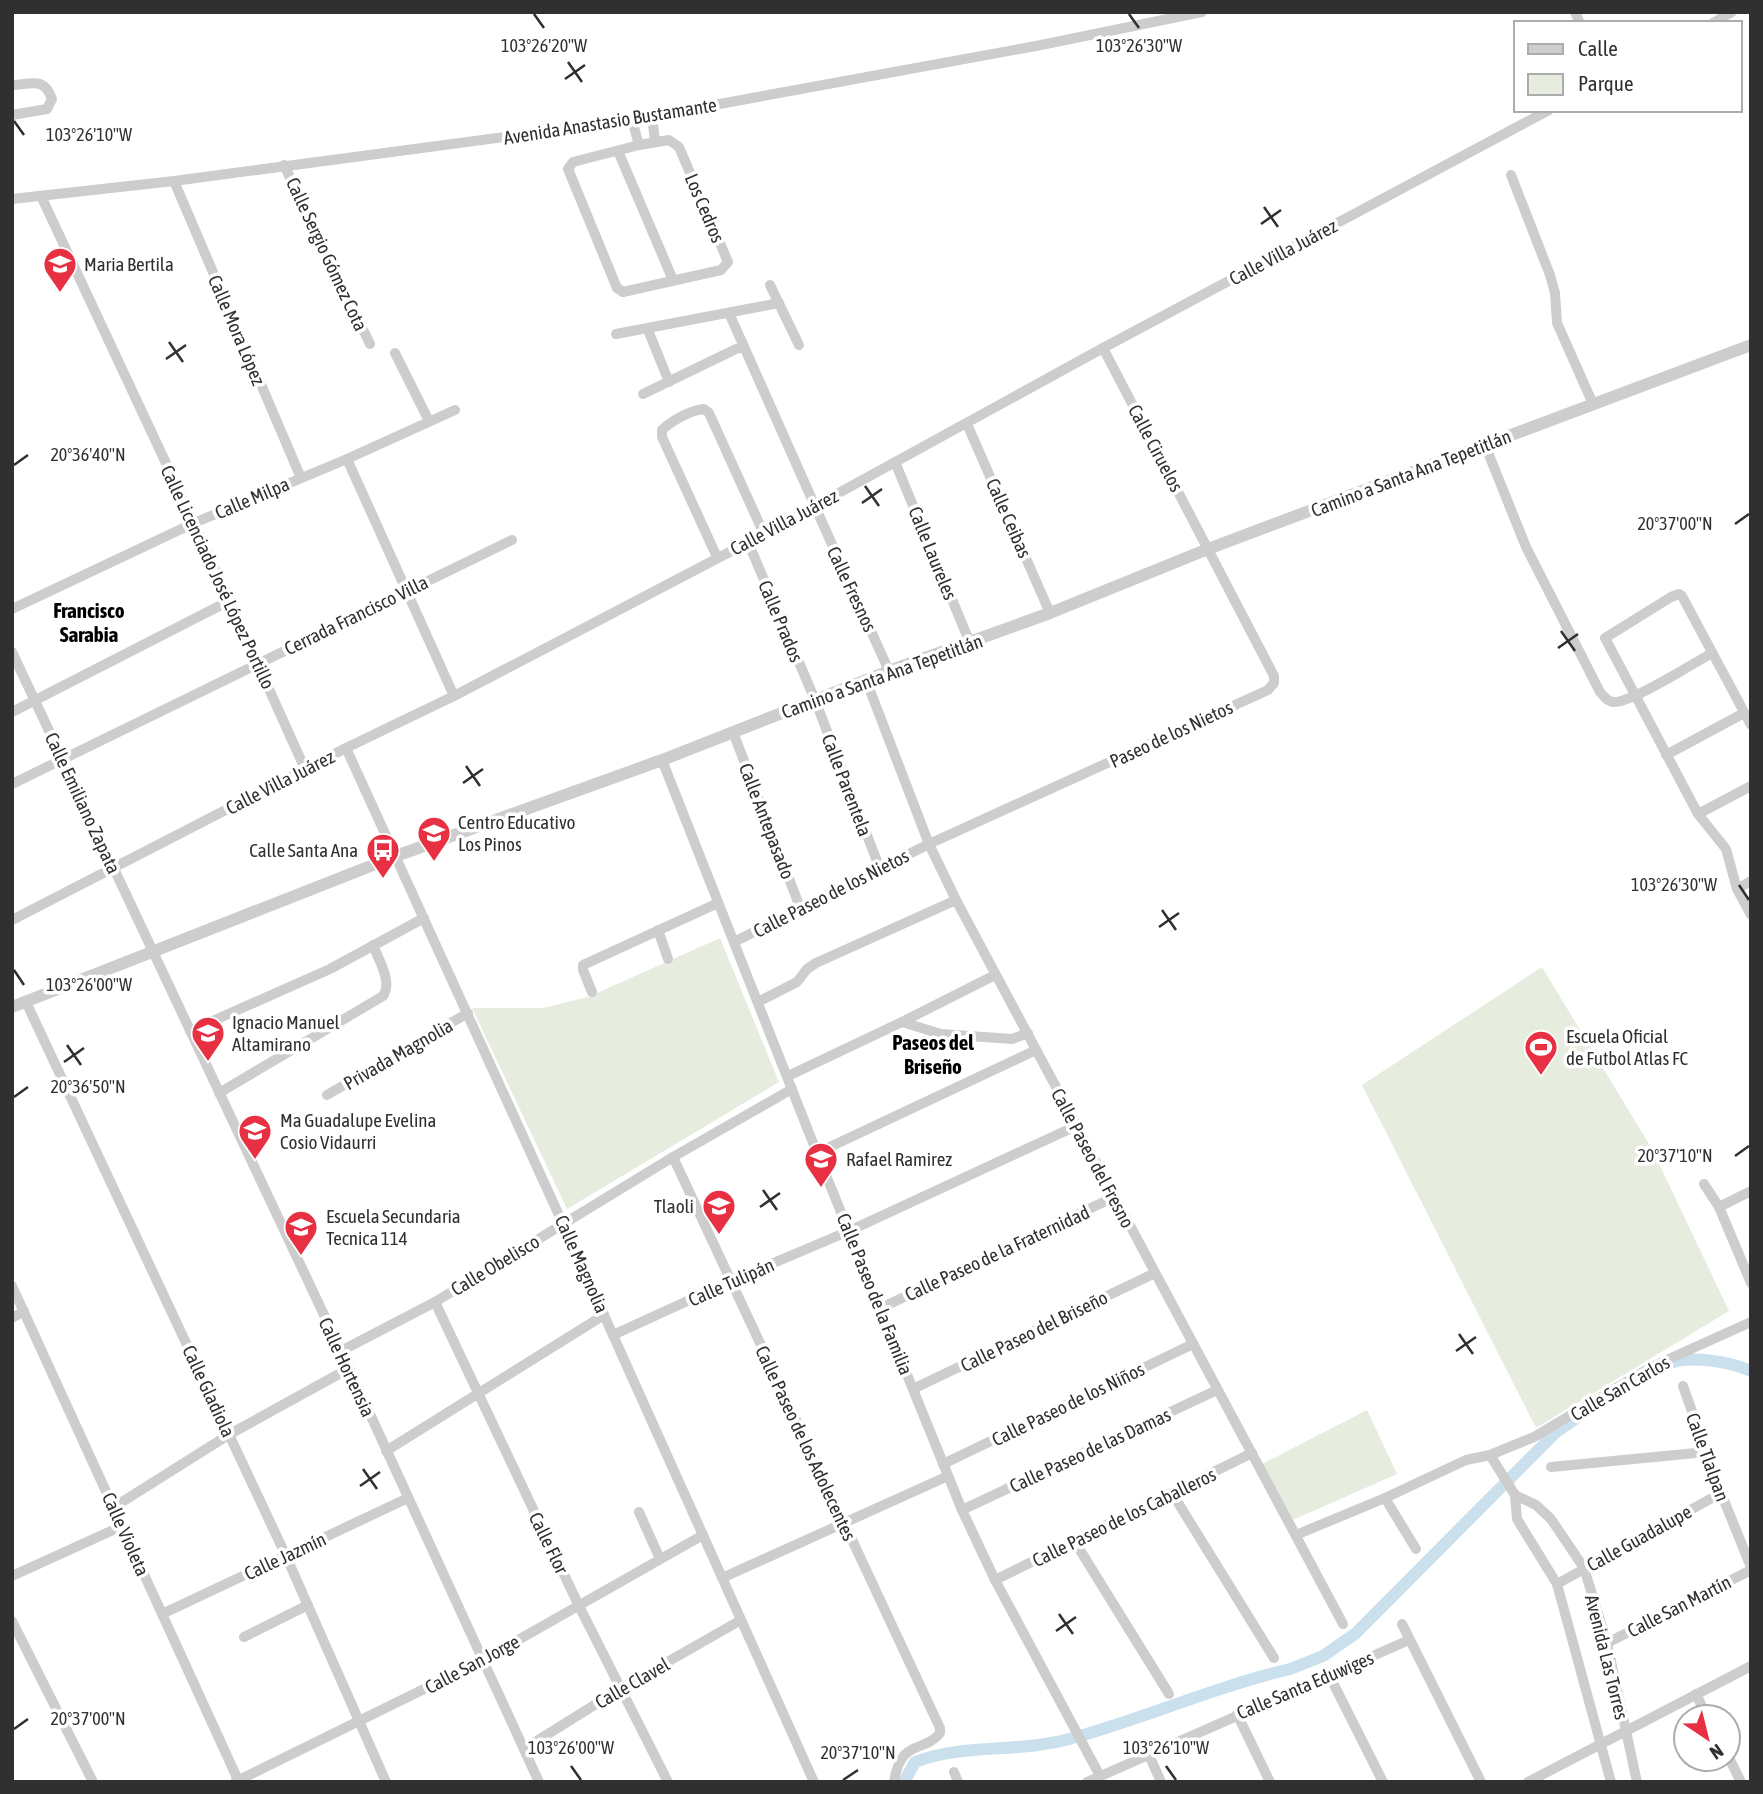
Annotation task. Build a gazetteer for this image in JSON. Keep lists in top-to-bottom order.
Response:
{
  "streets": {
    "street": [
      "Avenida Anastasio Bustamante",
      "Los Cedros",
      "Calle Villa Juárez",
      "Calle Sergio Gómez Cota",
      "Calle Mora López",
      "Calle Ciruelos",
      "Camino a Santa Ana Tepetitlán",
      "Calle Milpa",
      "Calle Ceibas",
      "Calle Laureles",
      "Calle Licenciado José López Portillo",
      "Calle Fresnos",
      "Cerrada Francisco Villa",
      "Calle Prados",
      "Paseo de los Nietos",
      "Calle Parentela",
      "Calle Emiliano Zapata",
      "Calle Antepasado",
      "Calle Paseo de los Nietos",
      "Privada Magnolia",
      "Calle Paseo del Fresno",
      "Calle Paseo de la Fraternidad",
      "Calle Magnolia",
      "Calle Obelisco",
      "Calle Tulipán",
      "Calle Paseo de la Familia",
      "Calle Paseo del Briseño",
      "Calle Hortensia",
      "Calle San Carlos",
      "Calle Gladiola",
      "Calle Paseo de los Niños",
      "Calle Paseo de los Adolecentes",
      "Calle Paseo de las Damas",
      "Calle Tlalpan",
      "Calle Paseo de los Caballeros",
      "Calle Violeta",
      "Calle Guadalupe",
      "Calle Flor",
      "Calle Jazmín",
      "Calle San Martín",
      "Avenida Las Torres",
      "Calle San Jorge",
      "Calle Clavel",
      "Calle Santa Eduwiges"
    ]
  },
  "crossings": [
    ["Avenida Anastasio Bustamante", "Calle Sergio Gómez Cota"],
    ["Avenida Anastasio Bustamante", "Calle Mora López"],
    ["Avenida Anastasio Bustamante", "Calle Licenciado José López Portillo"],
    ["Calle Villa Juárez", "Calle Ciruelos"],
    ["Calle Villa Juárez", "Calle Ceibas"],
    ["Calle Villa Juárez", "Calle Laureles"],
    ["Calle Villa Juárez", "Calle Licenciado José López Portillo"],
    ["Calle Villa Juárez", "Calle Fresnos"],
    ["Calle Villa Juárez", "Calle Prados"],
    ["Calle Villa Juárez", "Calle Emiliano Zapata"],
    ["Calle Villa Juárez", "Calle Magnolia"],
    ["Calle Mora López", "Calle Milpa"],
    ["Calle Ciruelos", "Camino a Santa Ana Tepetitlán"],
    ["Calle Ciruelos", "Paseo de los Nietos"],
    ["Camino a Santa Ana Tepetitlán", "Calle Ceibas"],
    ["Camino a Santa Ana Tepetitlán", "Calle Laureles"],
    ["Camino a Santa Ana Tepetitlán", "Calle Fresnos"],
    ["Camino a Santa Ana Tepetitlán", "Calle Prados"],
    ["Camino a Santa Ana Tepetitlán", "Paseo de los Nietos"],
    ["Camino a Santa Ana Tepetitlán", "Calle Parentela"],
    ["Camino a Santa Ana Tepetitlán", "Calle Emiliano Zapata"],
    ["Camino a Santa Ana Tepetitlán", "Calle Antepasado"],
    ["Camino a Santa Ana Tepetitlán", "Calle Paseo del Fresno"],
    ["Camino a Santa Ana Tepetitlán", "Calle Magnolia"],
    ["Camino a Santa Ana Tepetitlán", "Calle Paseo de la Familia"],
    ["Camino a Santa Ana Tepetitlán", "Calle Hortensia"],
    ["Camino a Santa Ana Tepetitlán", "Calle Gladiola"],
    ["Calle Milpa", "Calle Licenciado José López Portillo"],
    ["Calle Licenciado José López Portillo", "Cerrada Francisco Villa"],
    ["Cerrada Francisco Villa", "Calle Emiliano Zapata"],
    ["Calle Prados", "Calle Parentela"],
    ["Paseo de los Nietos", "Calle Paseo de los Nietos"],
    ["Paseo de los Nietos", "Calle Paseo del Fresno"],
    ["Calle Parentela", "Calle Paseo de los Nietos"],
    ["Calle Emiliano Zapata", "Calle Hortensia"],
    ["Calle Antepasado", "Calle Paseo de los Nietos"],
    ["Calle Paseo de los Nietos", "Calle Paseo del Fresno"],
    ["Calle Paseo de los Nietos", "Calle Paseo de la Familia"],
    ["Privada Magnolia", "Calle Magnolia"],
    ["Calle Paseo del Fresno", "Calle Paseo de la Fraternidad"],
    ["Calle Paseo del Fresno", "Calle Tulipán"],
    ["Calle Paseo del Fresno", "Calle Paseo del Briseño"],
    ["Calle Paseo del Fresno", "Calle San Carlos"],
    ["Calle Paseo del Fresno", "Calle Paseo de los Niños"],
    ["Calle Paseo del Fresno", "Calle Paseo de las Damas"],
    ["Calle Paseo del Fresno", "Calle Paseo de los Caballeros"],
    ["Calle Paseo de la Fraternidad", "Calle Paseo de la Familia"],
    ["Calle Magnolia", "Calle Obelisco"],
    ["Calle Magnolia", "Calle Tulipán"],
    ["Calle Magnolia", "Calle San Jorge"],
    ["Calle Magnolia", "Calle Clavel"],
    ["Calle Obelisco", "Calle Paseo de la Familia"],
    ["Calle Obelisco", "Calle Hortensia"],
    ["Calle Obelisco", "Calle Paseo de los Adolecentes"],
    ["Calle Obelisco", "Calle Flor"],
    ["Calle Tulipán", "Calle Paseo de la Familia"],
    ["Calle Tulipán", "Calle Paseo de los Adolecentes"],
    ["Calle Paseo de la Familia", "Calle Paseo del Briseño"],
    ["Calle Paseo de la Familia", "Calle Paseo de los Niños"],
    ["Calle Paseo de la Familia", "Calle Paseo de las Damas"],
    ["Calle Paseo de la Familia", "Calle Paseo de los Caballeros"],
    ["Calle Paseo de la Familia", "Calle Santa Eduwiges"],
    ["Calle Hortensia", "Calle Jazmín"],
    ["Calle Hortensia", "Calle San Jorge"],
    ["Calle Hortensia", "Calle Clavel"],
    ["Calle San Carlos", "Avenida Las Torres"],
    ["Calle Gladiola", "Calle Jazmín"],
    ["Calle Gladiola", "Calle San Jorge"],
    ["Calle Tlalpan", "Calle Guadalupe"],
    ["Calle Tlalpan", "Calle San Martín"],
    ["Calle Violeta", "Calle Jazmín"],
    ["Calle Violeta", "Calle San Jorge"],
    ["Calle Guadalupe", "Avenida Las Torres"],
    ["Calle Flor", "Calle San Jorge"],
    ["Calle Flor", "Calle Clavel"],
    ["Calle San Martín", "Avenida Las Torres"]
  ],
  "districts": ["Francisco Sarabia", "Paseos del Briseño"],
  "places": {
    "school or university": [
      "Maria Bertila",
      "Centro Educativo Los Pinos",
      "Ignacio Manuel Altamirano",
      "Ma Guadalupe Evelina Cosio Vidaurri",
      "Rafael Ramirez",
      "Tlaoli",
      "Escuela Secundaria Tecnica 114"
    ],
    "bus stop": ["Calle Santa Ana"],
    "sports": ["Escuela Oficial de Futbol Atlas FC"]
  },
  "legend": ["Calle", "Parque"],
  "north": "bottom right",
  "coordinates": [
    "103°26'20\"W",
    "103°26'30\"W",
    "103°26'10\"W",
    "20°36'40\"N",
    "20°37'00\"N",
    "103°26'00\"W",
    "20°36'50\"N",
    "20°37'10\"N"
  ]
}
